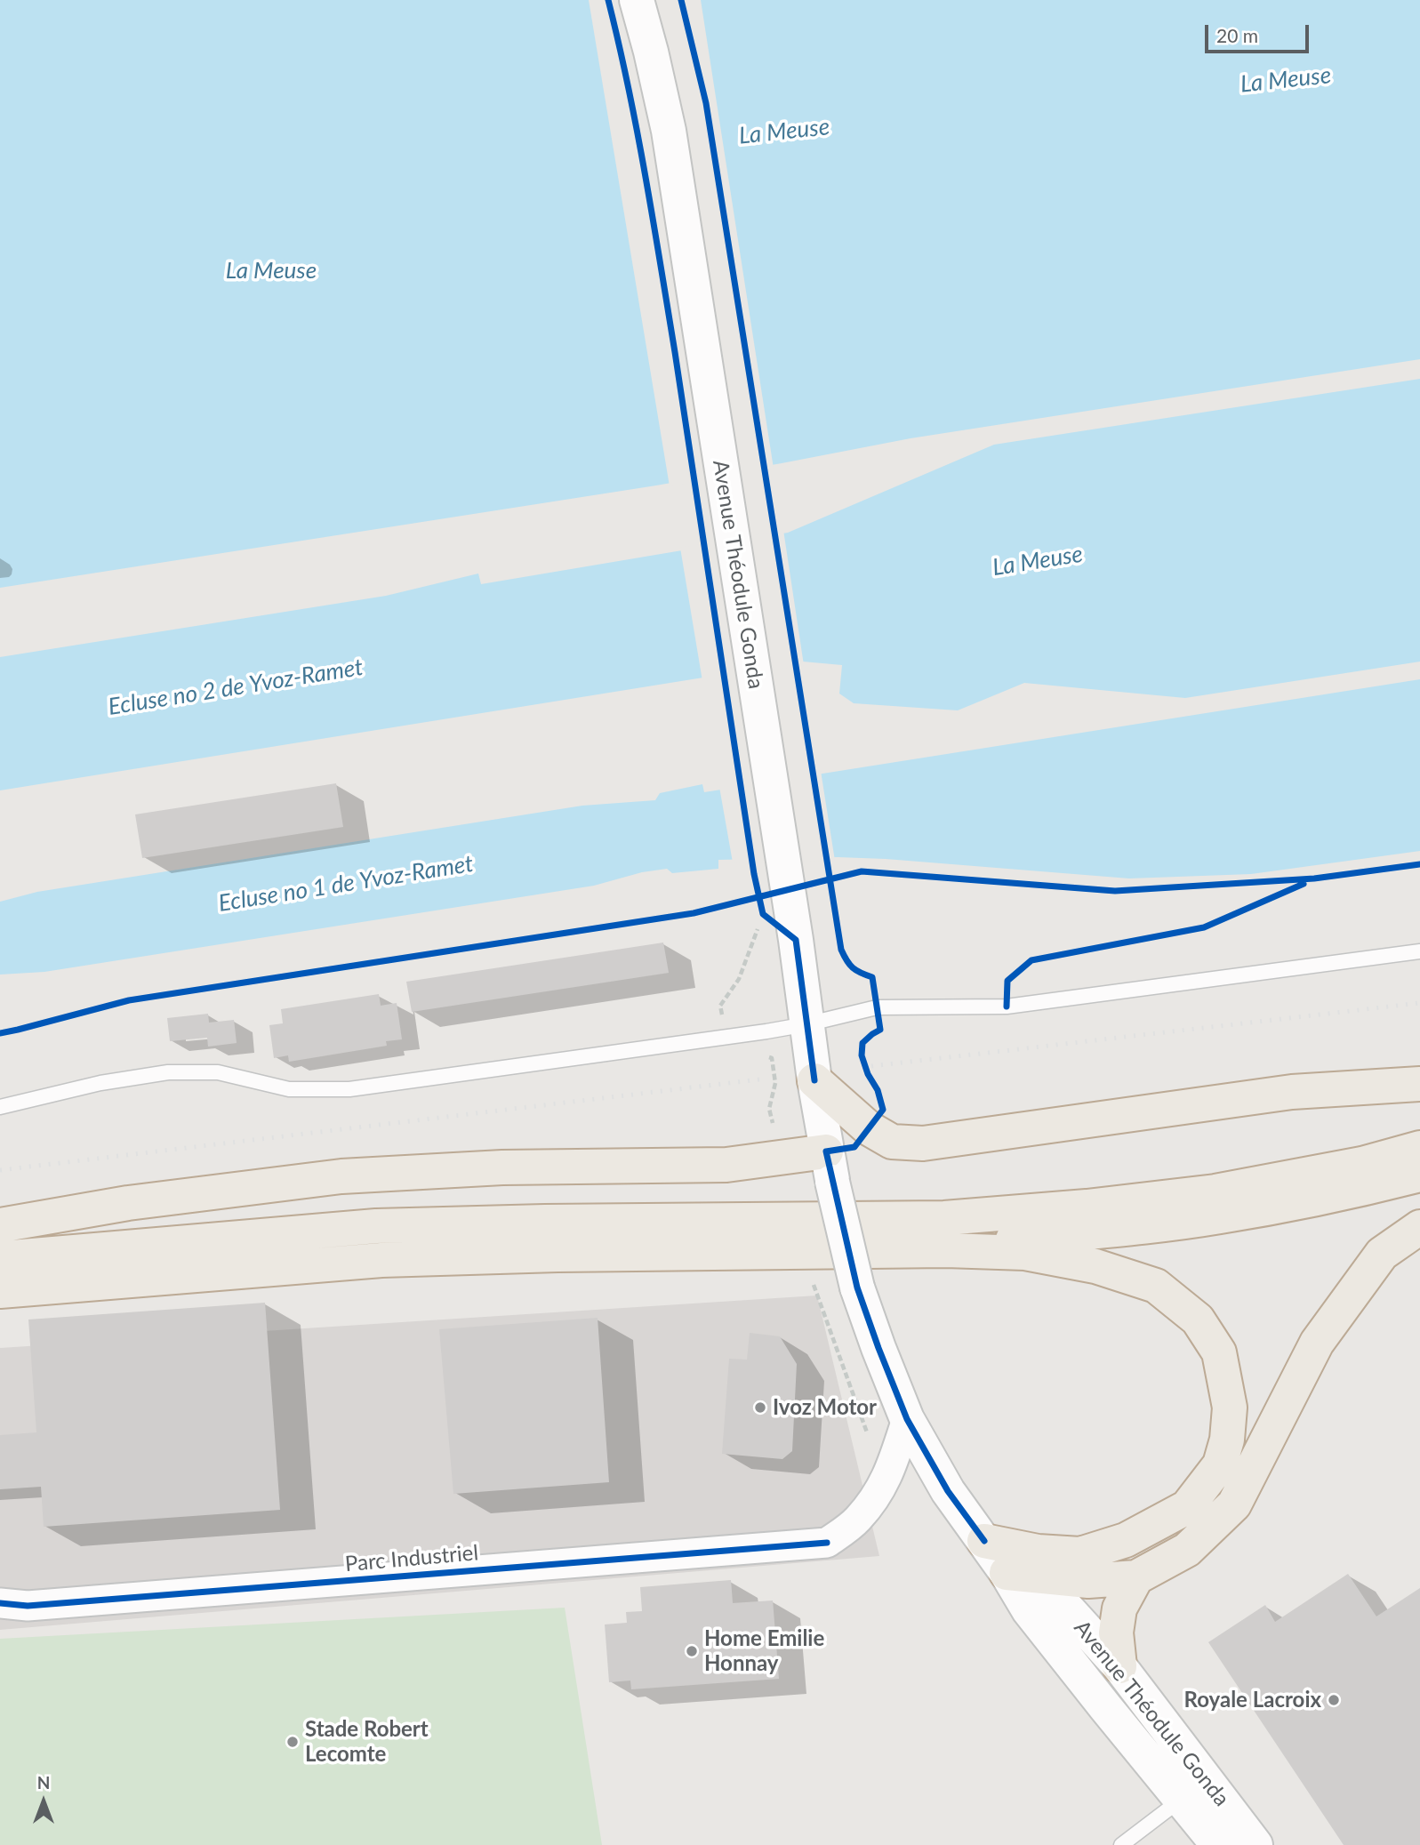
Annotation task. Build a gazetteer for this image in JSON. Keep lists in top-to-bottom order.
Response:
{
  "streets": {
    "main road": ["Avenue Théodule Gonda"],
    "street": ["Parc Industriel"]
  },
  "crossings": [
    ["Avenue Théodule Gonda", "Parc Industriel"]
  ],
  "water": ["La Meuse", "Ecluse no 2 de Yvoz-Ramet", "Ecluse no 1 de Yvoz-Ramet"],
  "places": [
    "Ivoz Motor",
    "Home Emilie Honnay",
    "Royale Lacroix",
    "Stade Robert Lecomte"
  ],
  "scale_bar": "20 m",
  "north": "top"
}
